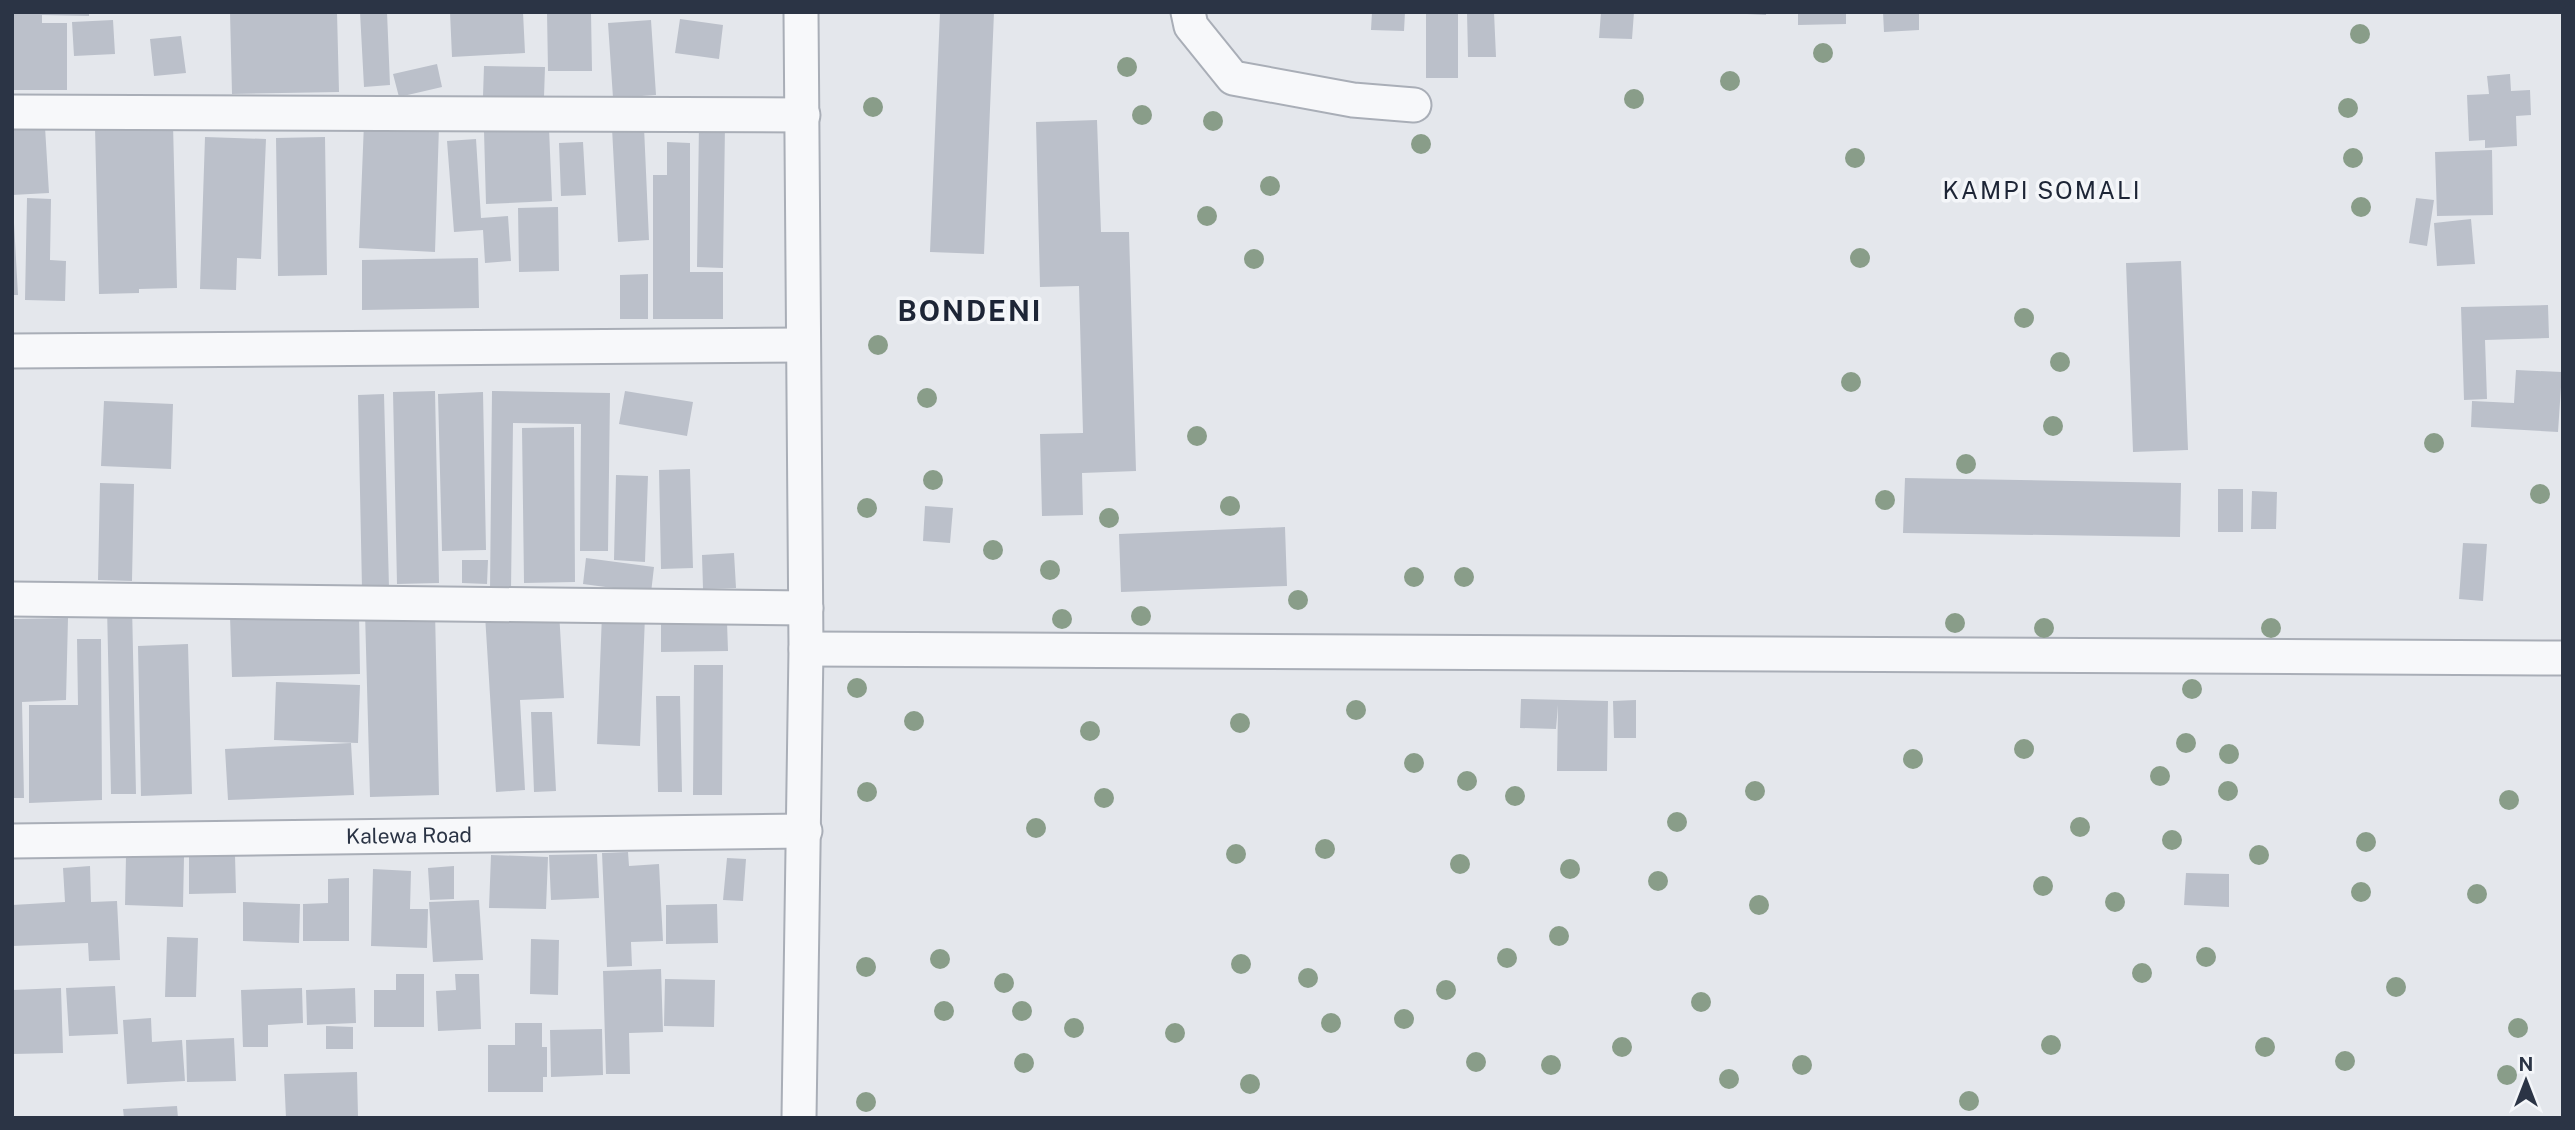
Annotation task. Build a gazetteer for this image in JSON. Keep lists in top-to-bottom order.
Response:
{
  "streets": {
    "street": ["Kalewa Road"]
  },
  "districts": ["KAMPI SOMALI", "BONDENI"],
  "north": "top"
}
